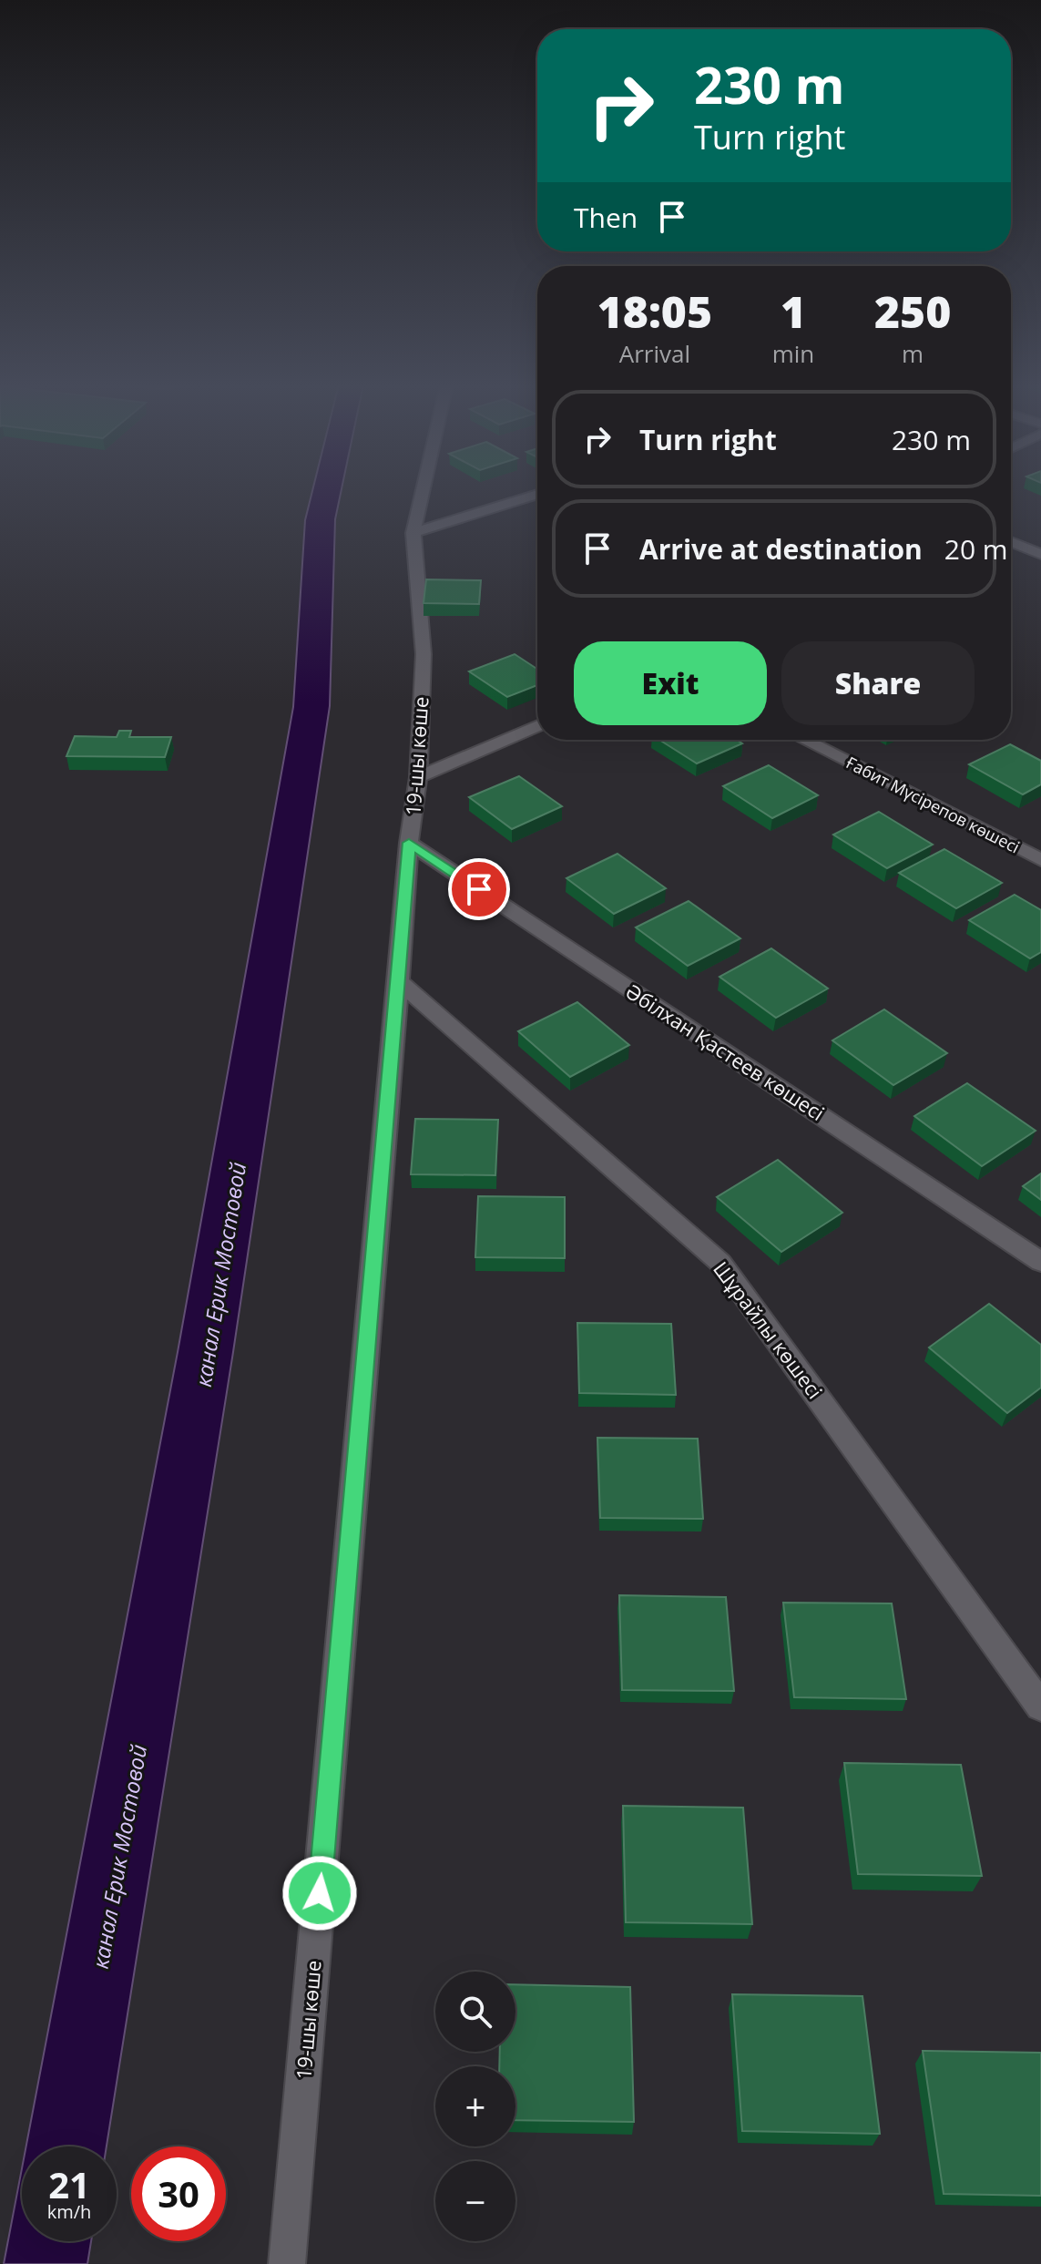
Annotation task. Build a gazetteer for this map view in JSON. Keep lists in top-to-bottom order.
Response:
{
  "streets": {
    "street": [
      "19-шы көше",
      "Ғабит Мүсірепов көшесi",
      "Әбілхан Қастеев көшесi",
      "Шұрайлы көшесі"
    ]
  },
  "crossings": [
    ["19-шы көше", "Әбілхан Қастеев көшесi"],
    ["19-шы көше", "Шұрайлы көшесі"]
  ],
  "water": ["канал Ерик Мостовой"],
  "page": {
    "turn": ["230 m", "Turn right"],
    "then": "Then",
    "eta": [
      "18:05",
      "Arrival",
      "1",
      "min",
      "250",
      "m"
    ],
    "list": [
      {
        "name": "Turn right",
        "value": "230 m"
      },
      {
        "name": "Arrive at destination",
        "value": "20 m"
      }
    ],
    "buttons": ["Exit", "Share"],
    "map_buttons": ["+", "−"],
    "speed": "21 km/h",
    "limit": "30"
  }
}
